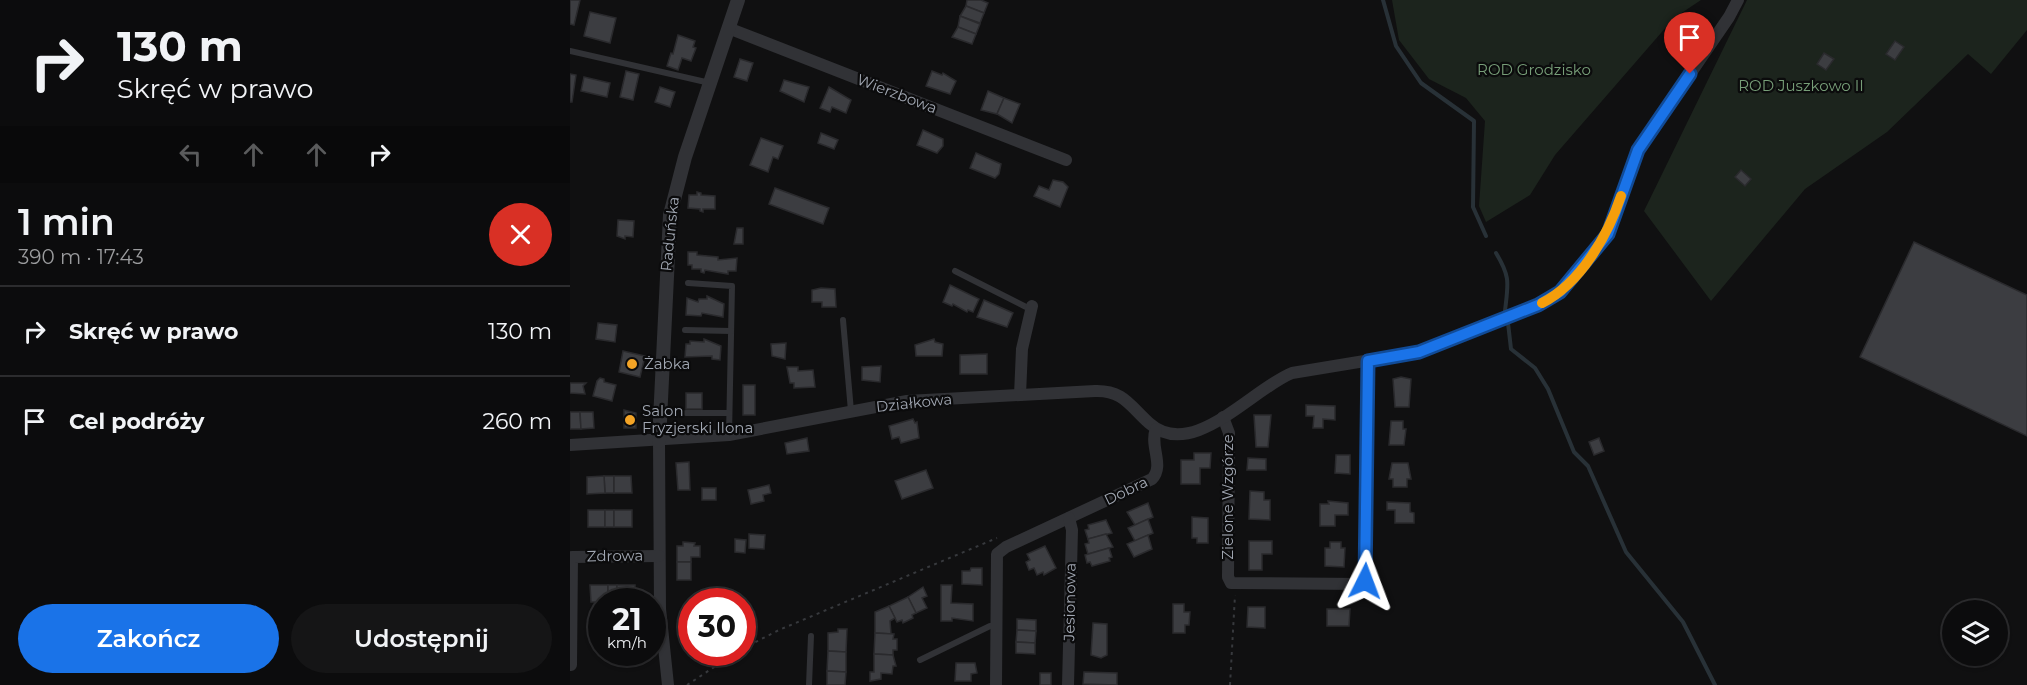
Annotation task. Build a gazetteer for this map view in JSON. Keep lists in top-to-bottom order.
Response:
{
  "streets": {
    "street": [
      "Wierzbowa",
      "Raduńska",
      "Działkowa",
      "Dobra",
      "Zielone Wzgórze",
      "Zdrowa",
      "Jesionowa"
    ]
  },
  "crossings": [
    ["Wierzbowa", "Raduńska"],
    ["Raduńska", "Działkowa"],
    ["Raduńska", "Zdrowa"],
    ["Działkowa", "Dobra"],
    ["Działkowa", "Zdrowa"],
    ["Dobra", "Jesionowa"]
  ],
  "parks": ["ROD Grodzisko", "ROD Juszkowo II"],
  "places": ["Żabka", "Salon Fryzjerski Ilona"],
  "page": {
    "turn": ["130 m", "Skręć w prawo"],
    "heading": ["1 min", "390 m · 17:43"],
    "list": [
      {
        "name": "Skręć w prawo",
        "value": "130 m"
      },
      {
        "name": "Cel podróży",
        "value": "260 m"
      }
    ],
    "speed": "21 km/h",
    "limit": "30",
    "buttons": ["Zakończ", "Udostępnij"]
  }
}
